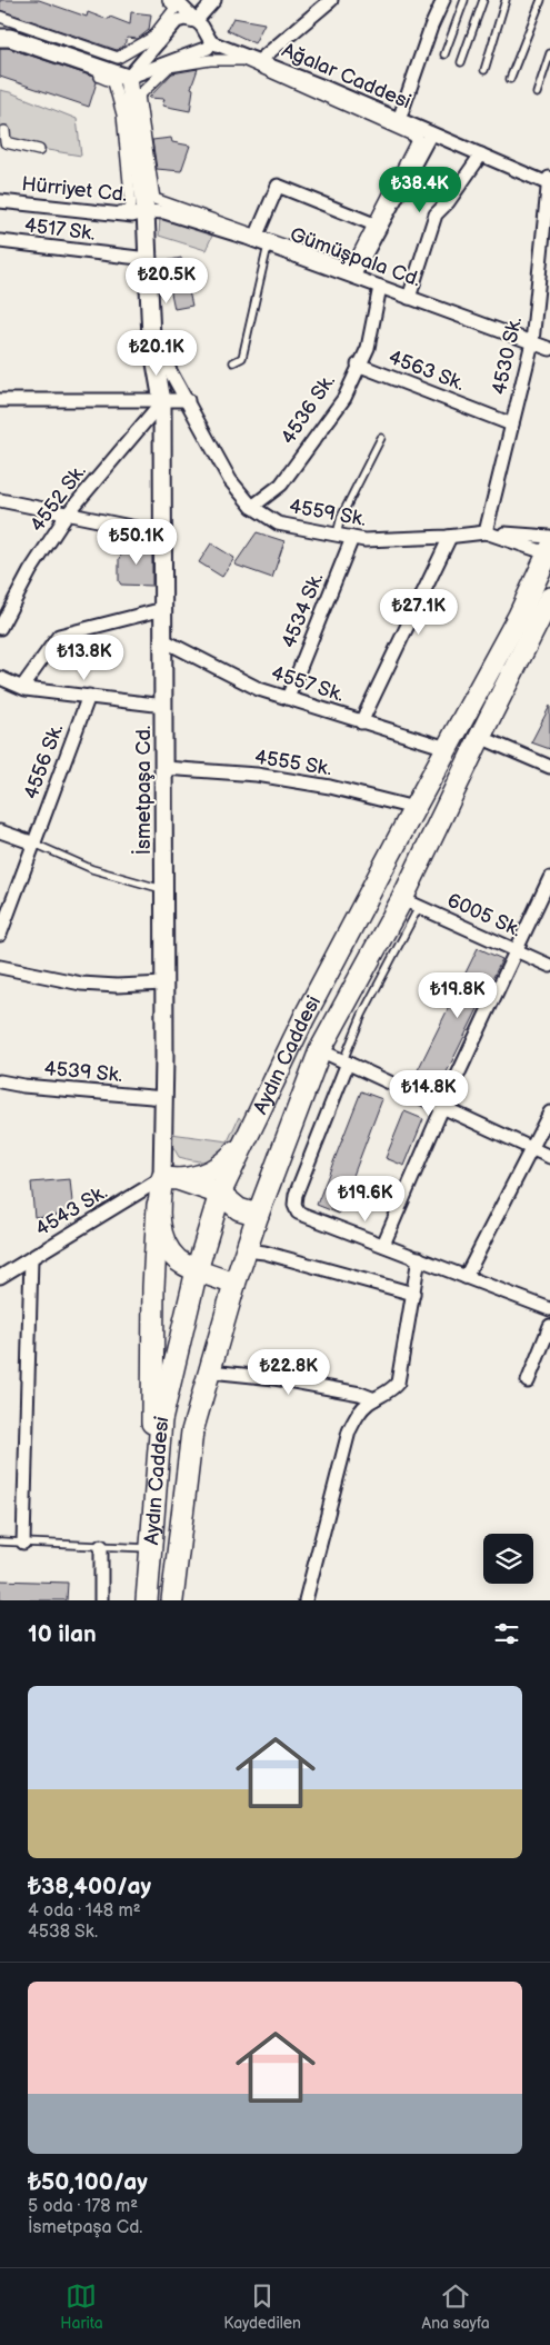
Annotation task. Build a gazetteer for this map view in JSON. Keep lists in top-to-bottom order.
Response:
{
  "streets": {
    "highway": ["Aydın Caddesi"],
    "main road": ["İsmetpaşa Cd."],
    "street": [
      "Ağalar Caddesi",
      "Hürriyet Cd.",
      "4517 Sk.",
      "Gümüşpala Cd.",
      "4530 Sk.",
      "4563 Sk.",
      "4536 Sk.",
      "4552 Sk.",
      "4559 Sk.",
      "4534 Sk.",
      "4557 Sk.",
      "4556 Sk.",
      "4555 Sk.",
      "6005 Sk.",
      "4539 Sk.",
      "4543 Sk."
    ]
  },
  "crossings": [
    ["Ağalar Caddesi", "4530 Sk."],
    ["Hürriyet Cd.", "Gümüşpala Cd."],
    ["Hürriyet Cd.", "İsmetpaşa Cd."],
    ["4517 Sk.", "İsmetpaşa Cd."],
    ["Gümüşpala Cd.", "4530 Sk."],
    ["Gümüşpala Cd.", "4536 Sk."],
    ["Gümüşpala Cd.", "İsmetpaşa Cd."],
    ["4530 Sk.", "4563 Sk."],
    ["4530 Sk.", "4559 Sk."],
    ["4563 Sk.", "4536 Sk."],
    ["4536 Sk.", "4559 Sk."],
    ["4552 Sk.", "İsmetpaşa Cd."],
    ["4559 Sk.", "4534 Sk."],
    ["4559 Sk.", "İsmetpaşa Cd."],
    ["4559 Sk.", "Aydın Caddesi"],
    ["4534 Sk.", "4557 Sk."],
    ["4557 Sk.", "İsmetpaşa Cd."],
    ["4557 Sk.", "Aydın Caddesi"],
    ["4555 Sk.", "İsmetpaşa Cd."],
    ["4555 Sk.", "Aydın Caddesi"],
    ["İsmetpaşa Cd.", "4539 Sk."],
    ["İsmetpaşa Cd.", "4543 Sk."],
    ["6005 Sk.", "Aydın Caddesi"]
  ],
  "page": {
    "price": [
      "₺38.4K",
      "₺20.5K",
      "₺20.1K",
      "₺50.1K",
      "₺27.1K",
      "₺13.8K",
      "₺19.8K",
      "₺14.8K",
      "₺19.6K",
      "₺22.8K"
    ],
    "heading": "10 ilan",
    "list": [
      {
        "name": "₺38,400/ay",
        "note": "4 oda · 148 m² · 4538 Sk."
      },
      {
        "name": "₺50,100/ay",
        "note": "5 oda · 178 m² · İsmetpaşa Cd."
      }
    ],
    "tabs": ["Harita", "Kaydedilen", "Ana sayfa"]
  }
}
